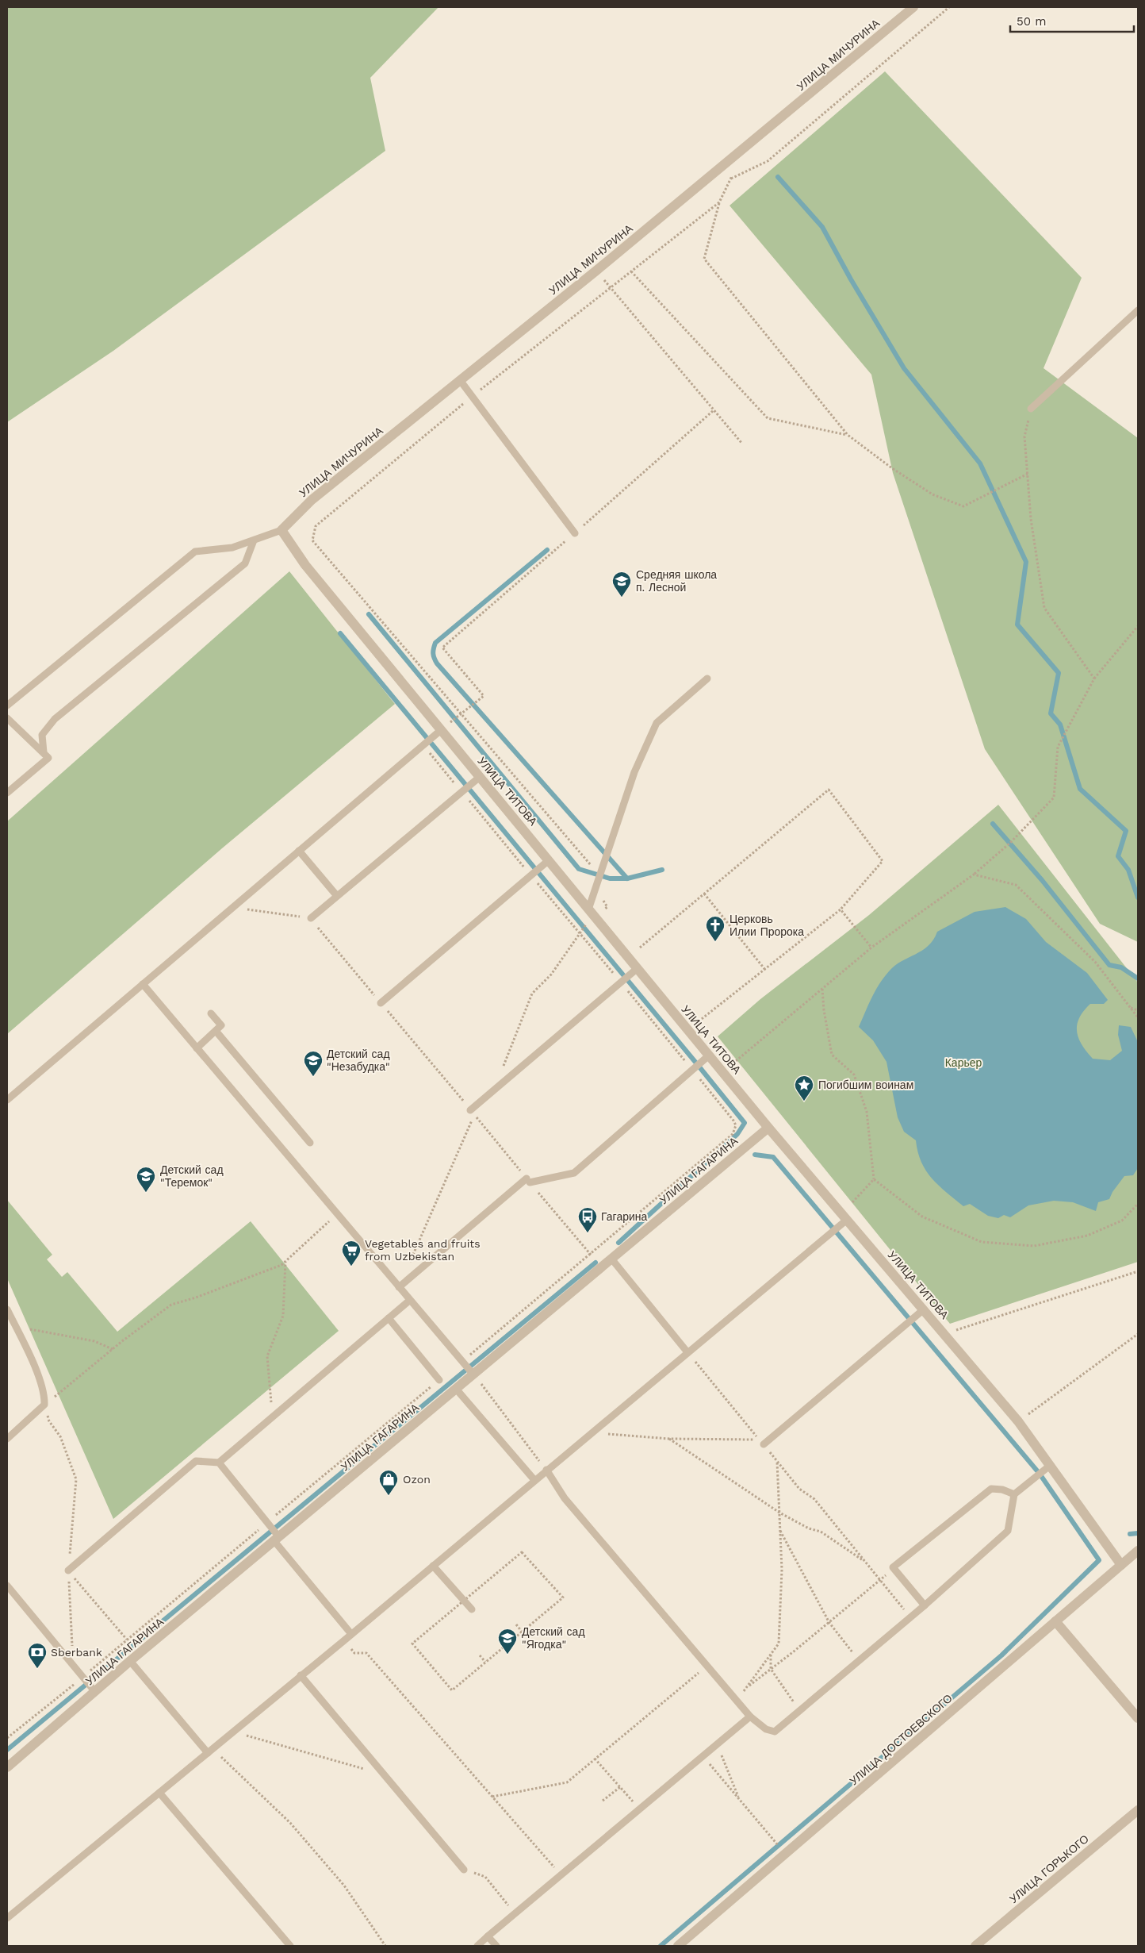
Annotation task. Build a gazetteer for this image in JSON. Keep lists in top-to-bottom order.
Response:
{
  "streets": {
    "street": [
      "УЛИЦА МИЧУРИНА",
      "УЛИЦА ТИТОВА",
      "УЛИЦА ГАГАРИНА",
      "УЛИЦА ДОСТОЕВСКОГО",
      "УЛИЦА ГОРЬКОГО"
    ]
  },
  "crossings": [
    ["УЛИЦА МИЧУРИНА", "УЛИЦА ТИТОВА"],
    ["УЛИЦА ТИТОВА", "УЛИЦА ГАГАРИНА"],
    ["УЛИЦА ТИТОВА", "УЛИЦА ДОСТОЕВСКОГО"]
  ],
  "parks": ["Карьер"],
  "places": {
    "school or university": [
      "Средняя школа п. Лесной",
      "Детский сад \"Незабудка\"",
      "Детский сад \"Теремок\"",
      "Детский сад \"Ягодка\""
    ],
    "church": ["Церковь Илии Пророка"],
    "place": ["Погибшим воинам"],
    "bus stop": ["Гагарина"],
    "supermarket": ["Vegetables and fruits from Uzbekistan"],
    "shop": ["Ozon"],
    "bank": ["Sberbank"]
  },
  "scale_bar": "50 m"
}
